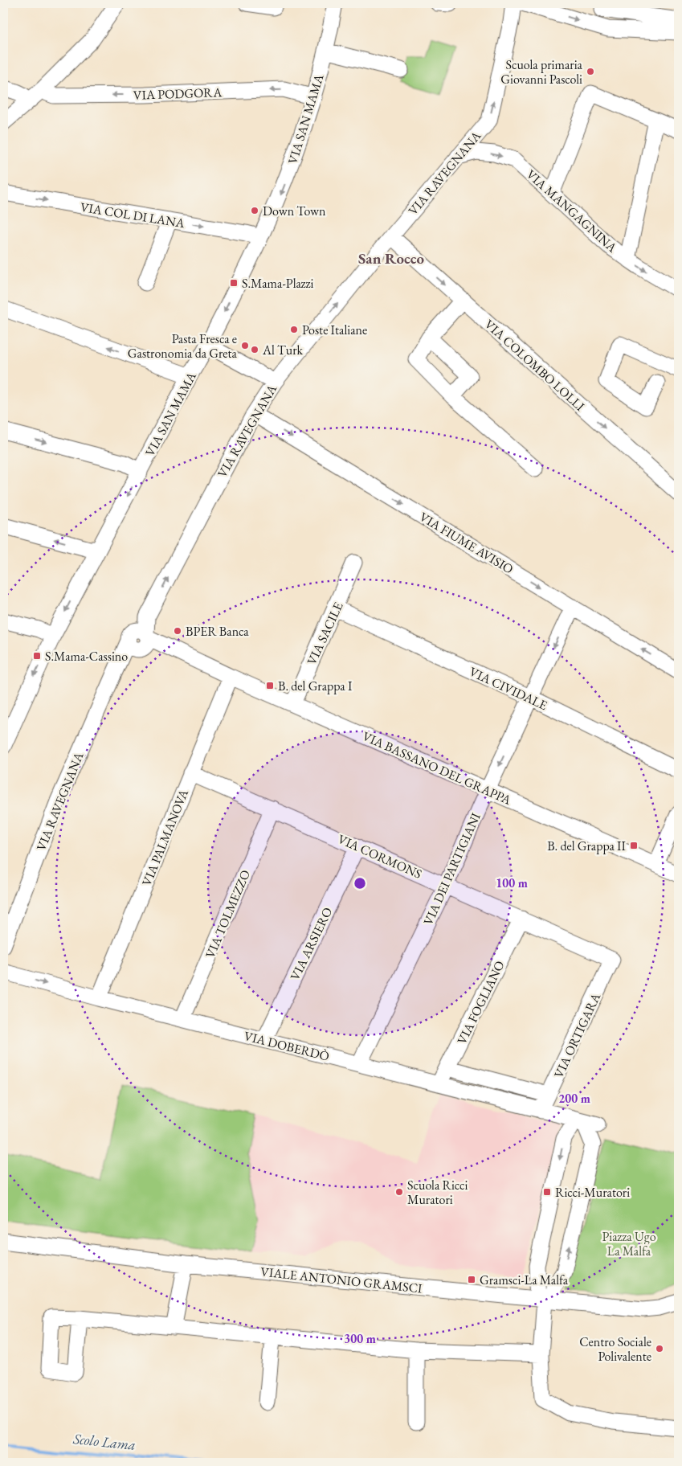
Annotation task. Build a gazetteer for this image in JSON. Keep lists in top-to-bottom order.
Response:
{
  "streets": {
    "street": [
      "VIA PODGORA",
      "VIA SAN MAMA",
      "VIA RAVEGNANA",
      "VIA MANGAGNINA",
      "VIA COL DI LANA",
      "VIA COLOMBO LOLLI",
      "VIA FIUME AVISIO",
      "VIA SACILE",
      "VIA CIVIDALE",
      "VIA BASSANO DEL GRAPPA",
      "VIA PALMANOVA",
      "VIA CORMONS",
      "VIA DEI PARTIGIANI",
      "VIA TOLMEZZO",
      "VIA ARSIERO",
      "VIA FOGLIANO",
      "VIA ORTIGARA",
      "VIA DOBERDÒ",
      "VIALE ANTONIO GRAMSCI"
    ]
  },
  "crossings": [
    ["VIA PODGORA", "VIA SAN MAMA"],
    ["VIA SAN MAMA", "VIA COL DI LANA"],
    ["VIA RAVEGNANA", "VIA MANGAGNINA"],
    ["VIA RAVEGNANA", "VIA COLOMBO LOLLI"],
    ["VIA RAVEGNANA", "VIA FIUME AVISIO"],
    ["VIA RAVEGNANA", "VIA BASSANO DEL GRAPPA"],
    ["VIA FIUME AVISIO", "VIA DEI PARTIGIANI"],
    ["VIA SACILE", "VIA CIVIDALE"],
    ["VIA SACILE", "VIA BASSANO DEL GRAPPA"],
    ["VIA CIVIDALE", "VIA DEI PARTIGIANI"],
    ["VIA BASSANO DEL GRAPPA", "VIA PALMANOVA"],
    ["VIA BASSANO DEL GRAPPA", "VIA DEI PARTIGIANI"],
    ["VIA PALMANOVA", "VIA CORMONS"],
    ["VIA PALMANOVA", "VIA DOBERDÒ"],
    ["VIA CORMONS", "VIA DEI PARTIGIANI"],
    ["VIA CORMONS", "VIA TOLMEZZO"],
    ["VIA CORMONS", "VIA ARSIERO"],
    ["VIA CORMONS", "VIA FOGLIANO"],
    ["VIA CORMONS", "VIA ORTIGARA"],
    ["VIA DEI PARTIGIANI", "VIA DOBERDÒ"],
    ["VIA TOLMEZZO", "VIA DOBERDÒ"],
    ["VIA ARSIERO", "VIA DOBERDÒ"],
    ["VIA FOGLIANO", "VIA DOBERDÒ"],
    ["VIA ORTIGARA", "VIA DOBERDÒ"]
  ],
  "one_way": [
    "VIA PODGORA",
    "VIA SAN MAMA",
    "VIA RAVEGNANA",
    "VIA MANGAGNINA",
    "VIA COLOMBO LOLLI",
    "VIA DEI PARTIGIANI"
  ],
  "districts": ["San Rocco"],
  "water": ["Scolo Lama"],
  "parks": ["Piazza Ugo La Malfa"],
  "places": {
    "other": [
      "Scuola primaria Giovanni Pascoli",
      "Down Town",
      "Poste Italiane",
      "Pasta Fresca e Gastronomia da Greta",
      "Al Turk",
      "BPER Banca",
      "Scuola Ricci Muratori",
      "Centro Sociale Polivalente"
    ],
    "transit": [
      "S.Mama-Plazzi",
      "S.Mama-Cassino",
      "B. del Grappa I",
      "B. del Grappa II",
      "Ricci-Muratori",
      "Gramsci-La Malfa"
    ]
  },
  "rings": ["100 m", "200 m", "300 m"]
}
